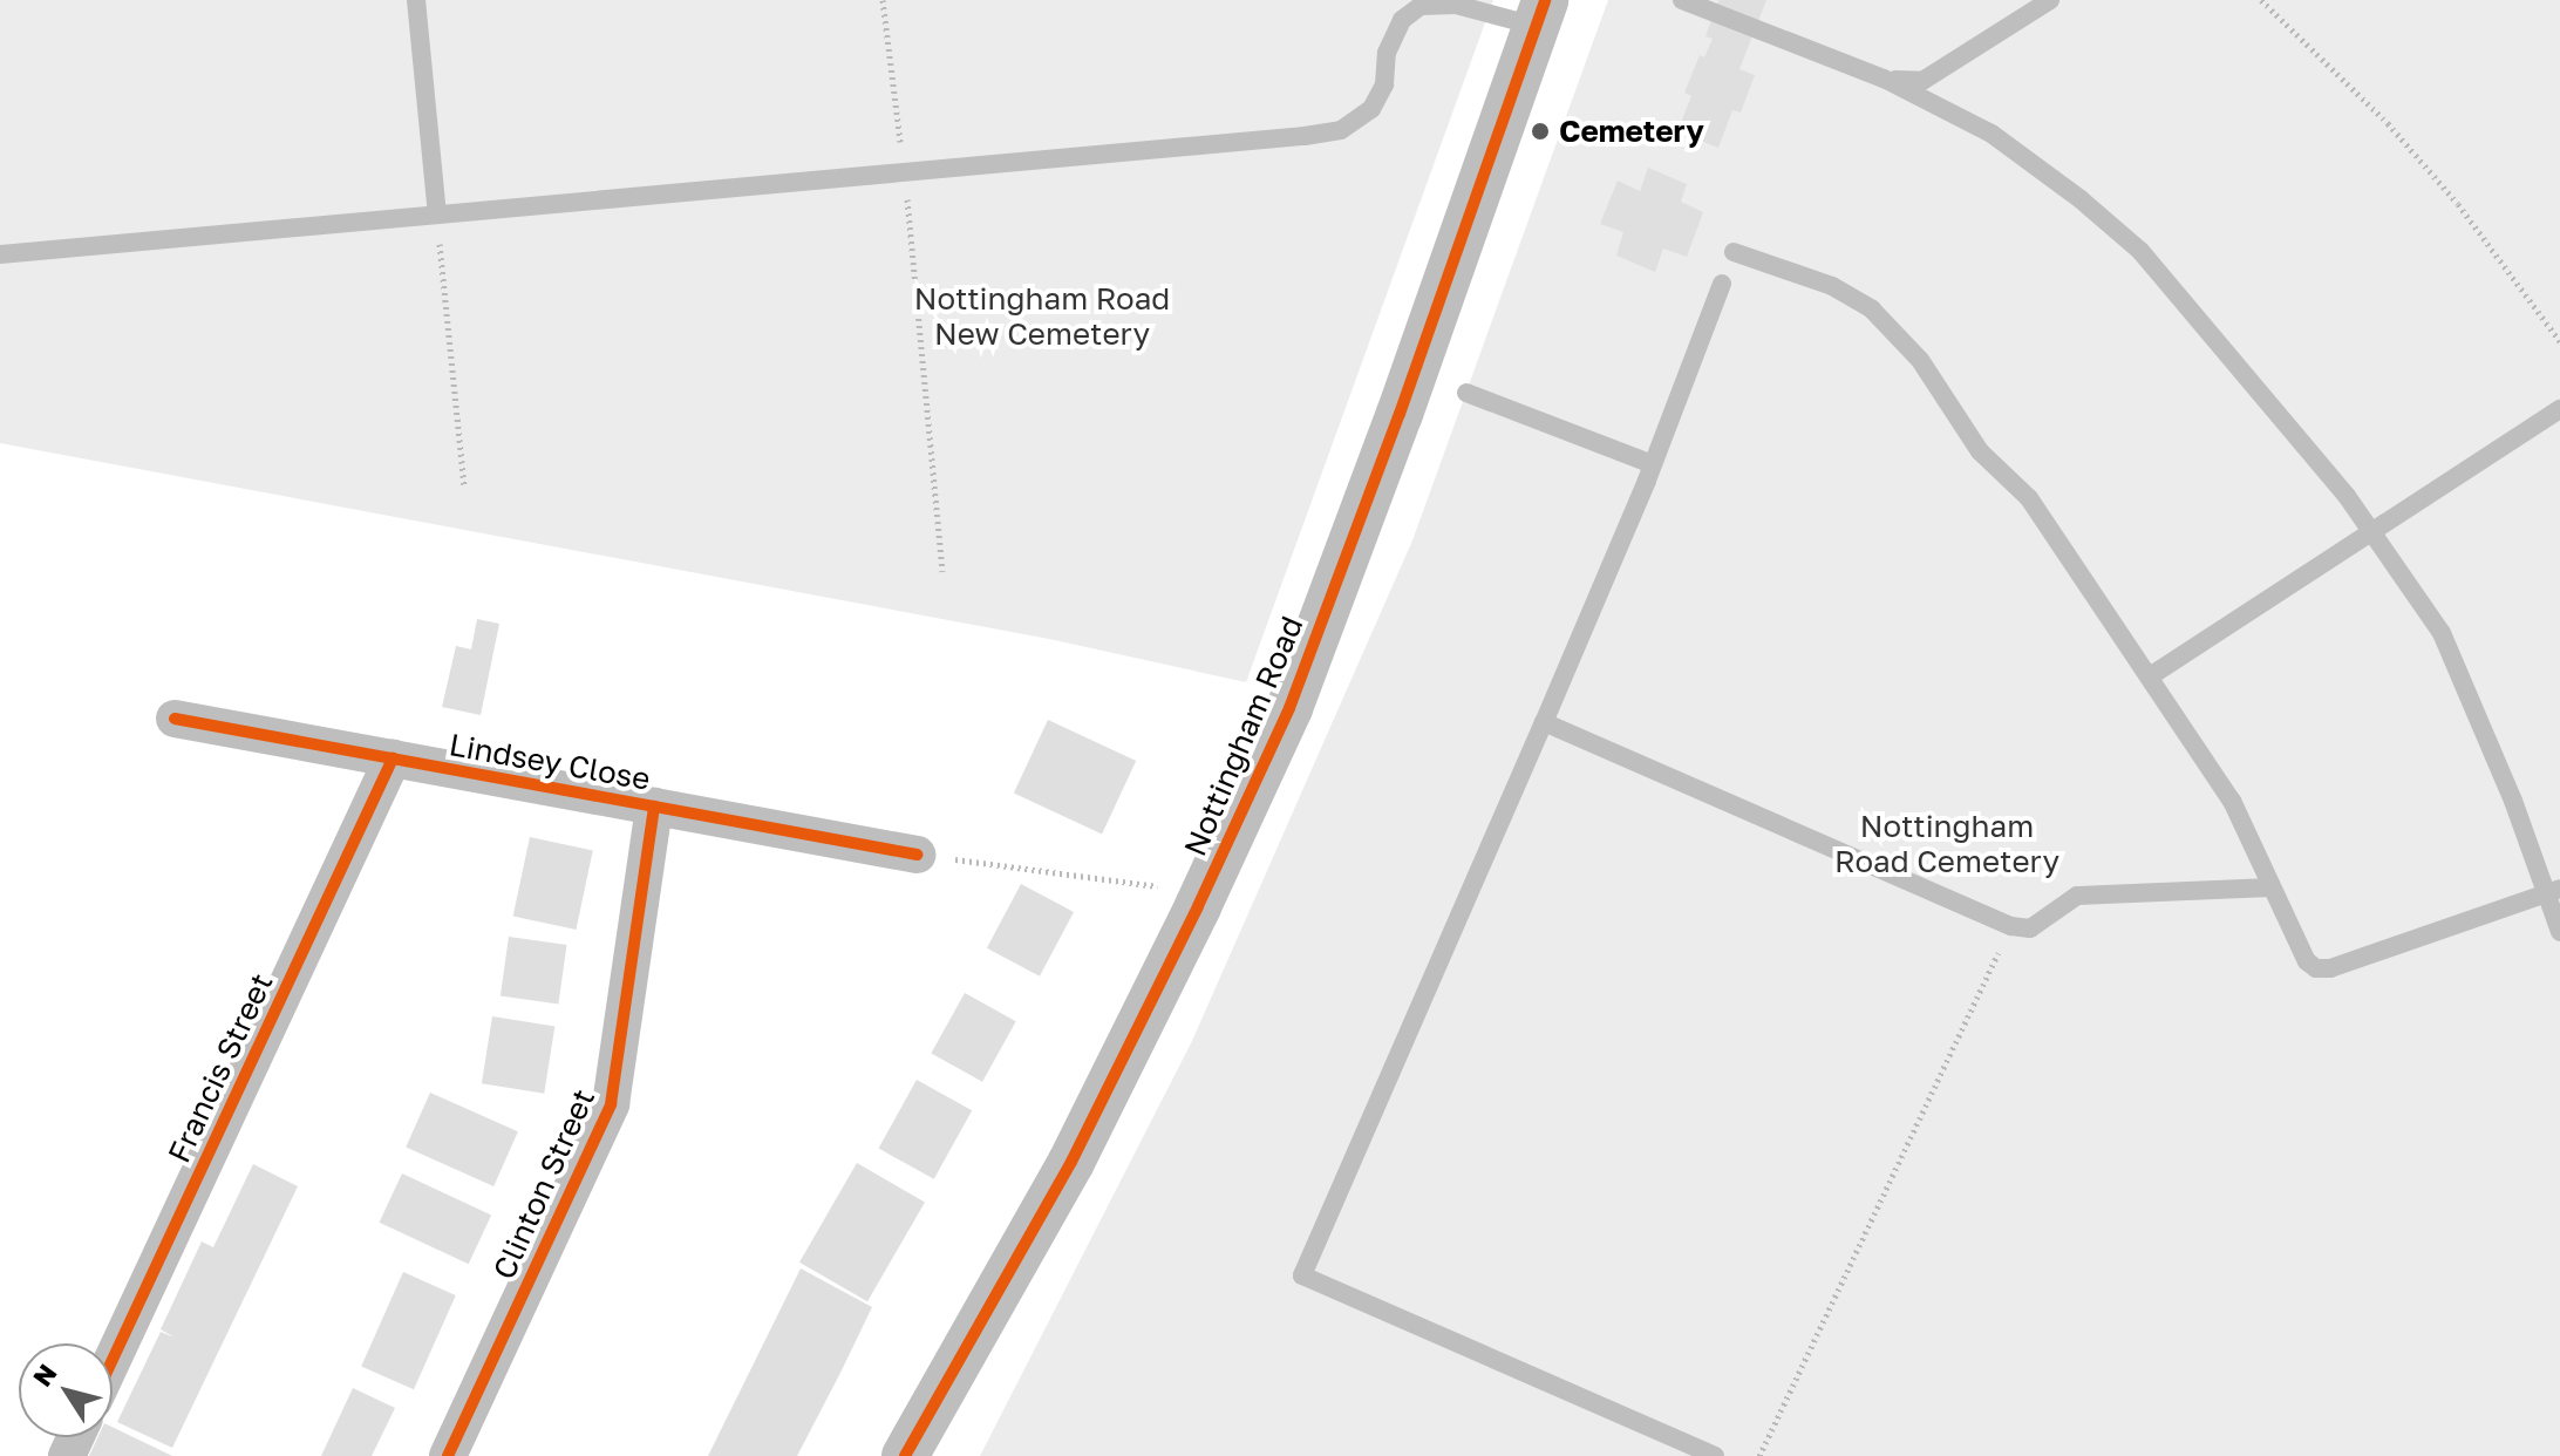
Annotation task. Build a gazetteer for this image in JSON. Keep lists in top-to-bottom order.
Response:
{
  "streets": {
    "street": [
      "Nottingham Road",
      "Lindsey Close",
      "Francis Street",
      "Clinton Street"
    ]
  },
  "crossings": [
    ["Lindsey Close", "Francis Street"],
    ["Lindsey Close", "Clinton Street"]
  ],
  "parks": ["Nottingham Road New Cemetery", "Nottingham Road Cemetery"],
  "places": ["Cemetery"],
  "north": "top left"
}
